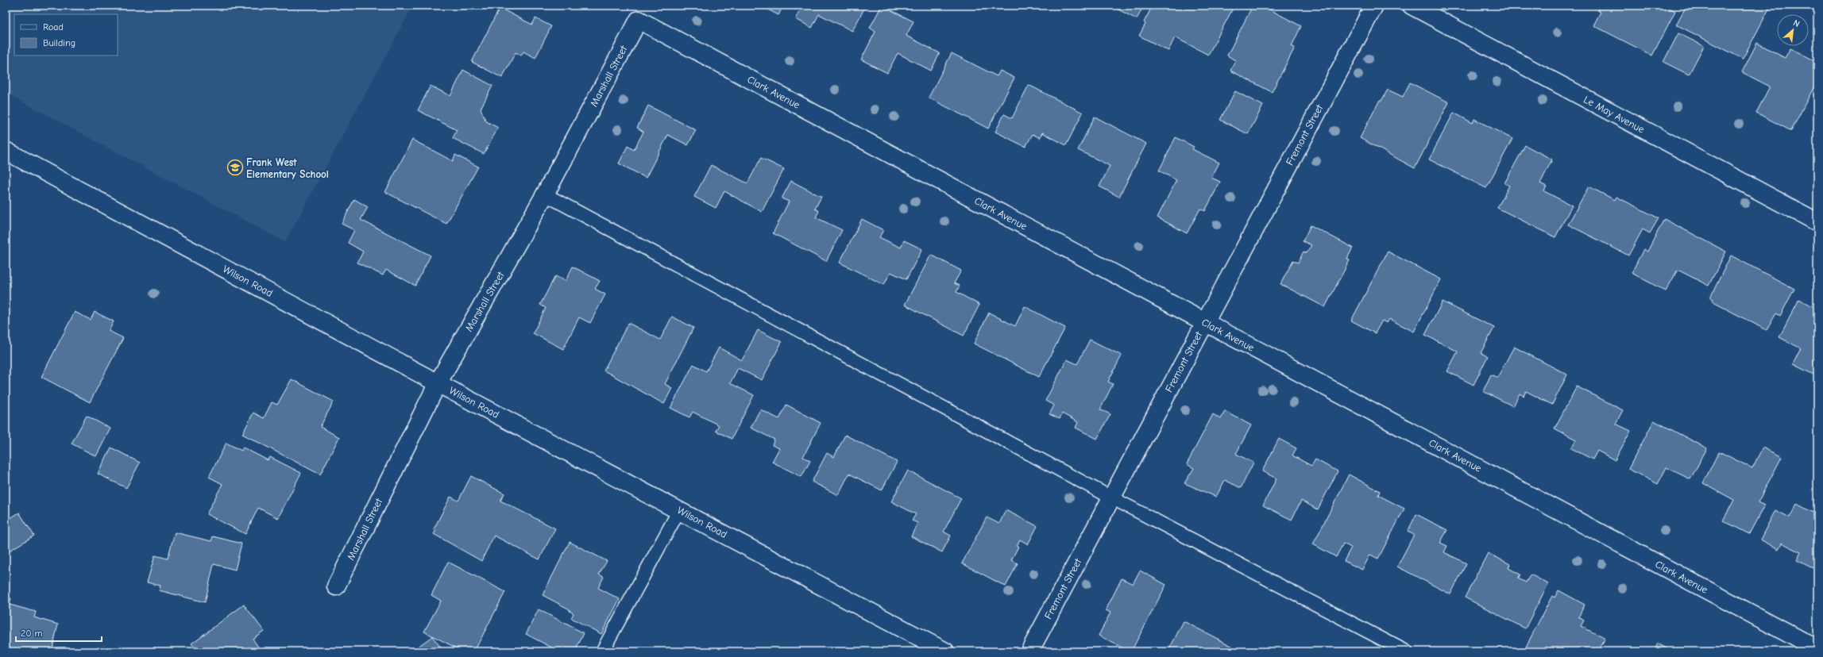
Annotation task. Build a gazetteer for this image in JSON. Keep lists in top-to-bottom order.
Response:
{
  "streets": {
    "street": [
      "Marshall Street",
      "Clark Avenue",
      "Le May Avenue",
      "Fremont Street",
      "Wilson Road"
    ]
  },
  "crossings": [
    ["Marshall Street", "Clark Avenue"],
    ["Marshall Street", "Wilson Road"],
    ["Clark Avenue", "Fremont Street"]
  ],
  "places": {
    "school or university": ["Frank West Elementary School"]
  },
  "legend": ["Road", "Building"],
  "scale_bar": "20 m",
  "north": "top right"
}
